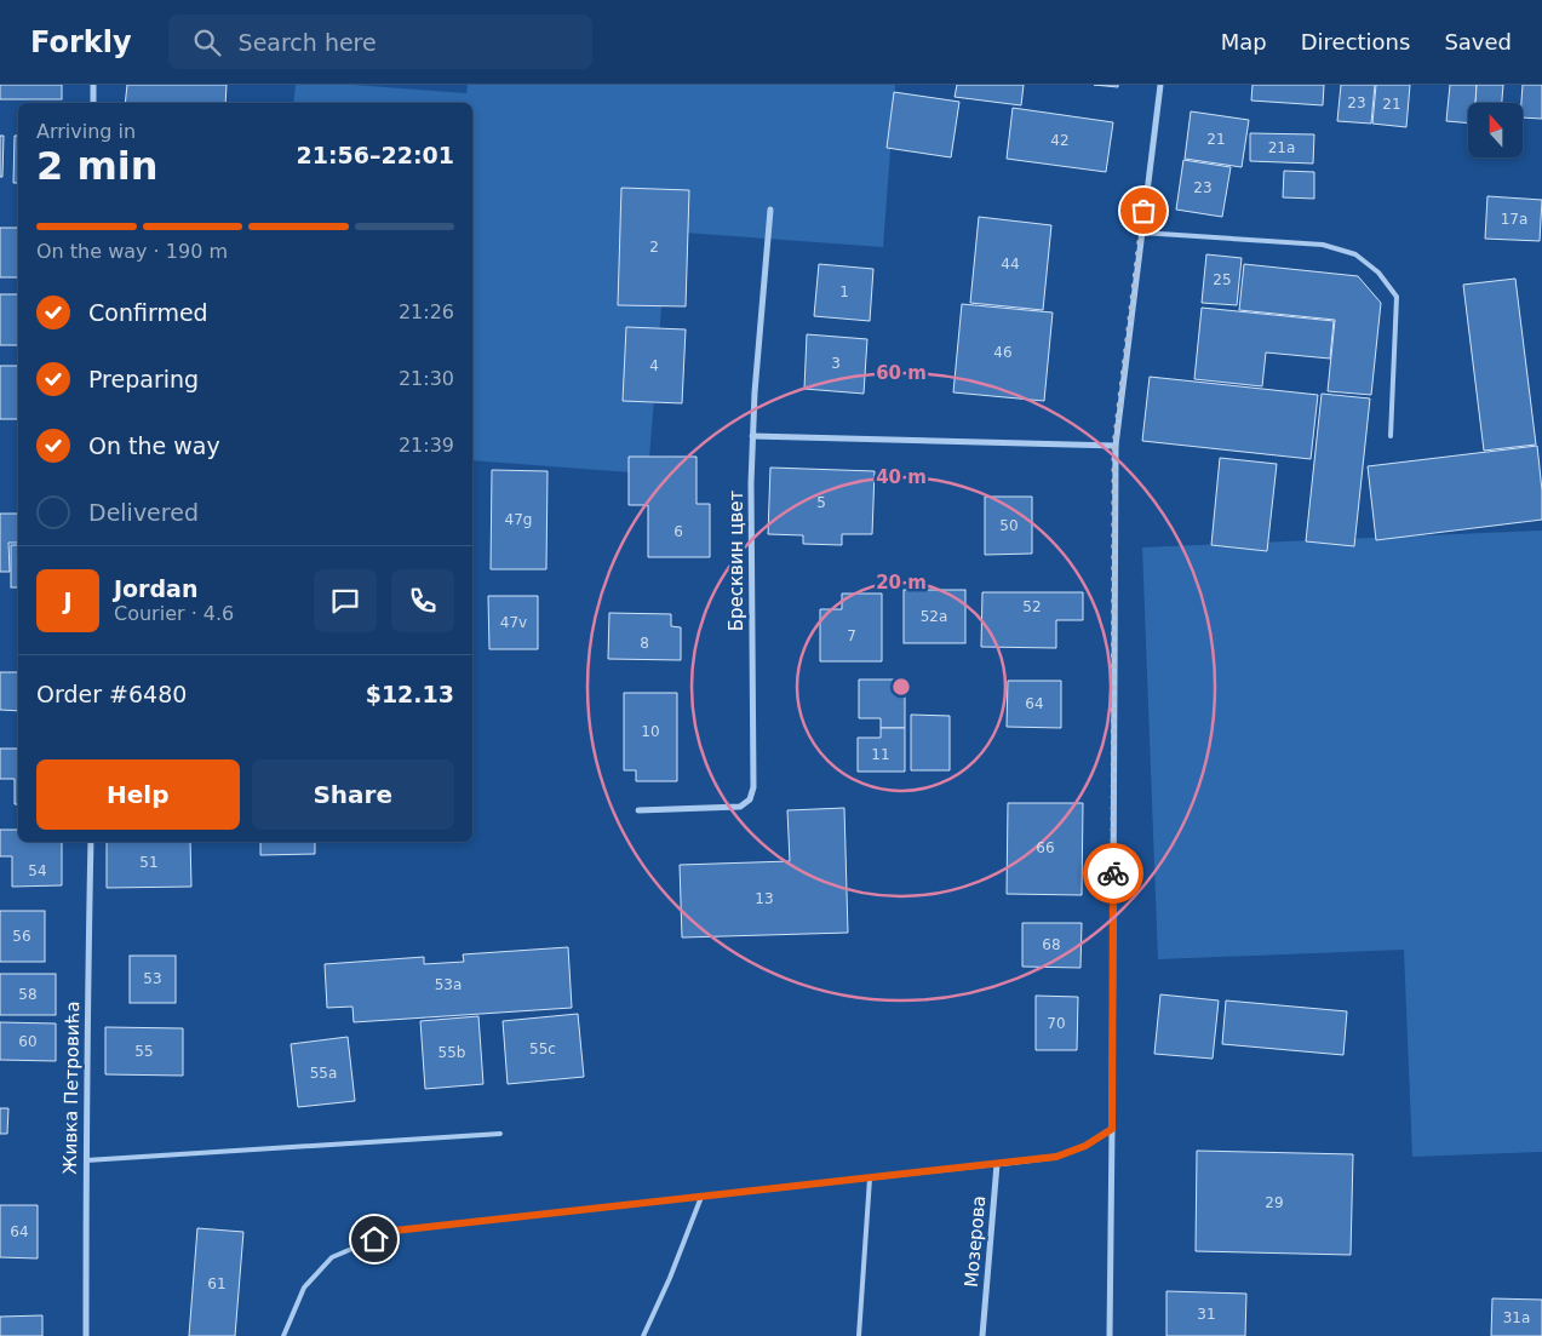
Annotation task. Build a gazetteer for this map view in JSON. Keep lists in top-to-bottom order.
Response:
{
  "streets": {
    "street": ["Бресквин цвет", "Живка Петровића", "Мозерова"]
  },
  "house_numbers": [
    "23",
    "21",
    "21",
    "42",
    "21a",
    "23",
    "17a",
    "2",
    "44",
    "25",
    "1",
    "46",
    "3",
    "4",
    "5",
    "47g",
    "50",
    "6",
    "52",
    "52a",
    "47v",
    "7",
    "8",
    "64",
    "10",
    "11",
    "66",
    "51",
    "54",
    "13",
    "56",
    "68",
    "53",
    "53a",
    "58",
    "70",
    "60",
    "55c",
    "55",
    "55b",
    "55a",
    "29",
    "64",
    "61",
    "31",
    "31a"
  ],
  "north": "top",
  "page": {
    "header": "Forkly",
    "search": "Search here",
    "nav": ["Map", "Directions", "Saved"],
    "heading": ["2 min", "Arriving in", "21:56–22:01"],
    "panel": [
      "Jordan",
      "Courier · 4.6",
      "Order #6480",
      "$12.13"
    ],
    "bar": "On the way · 190 m",
    "list": [
      ["Confirmed", "21:26"],
      ["Preparing", "21:30"],
      ["On the way", "21:39"],
      "Delivered"
    ],
    "round": "J",
    "buttons": ["Help", "Share"]
  },
  "rings": ["60 m", "40 m", "20 m"]
}
